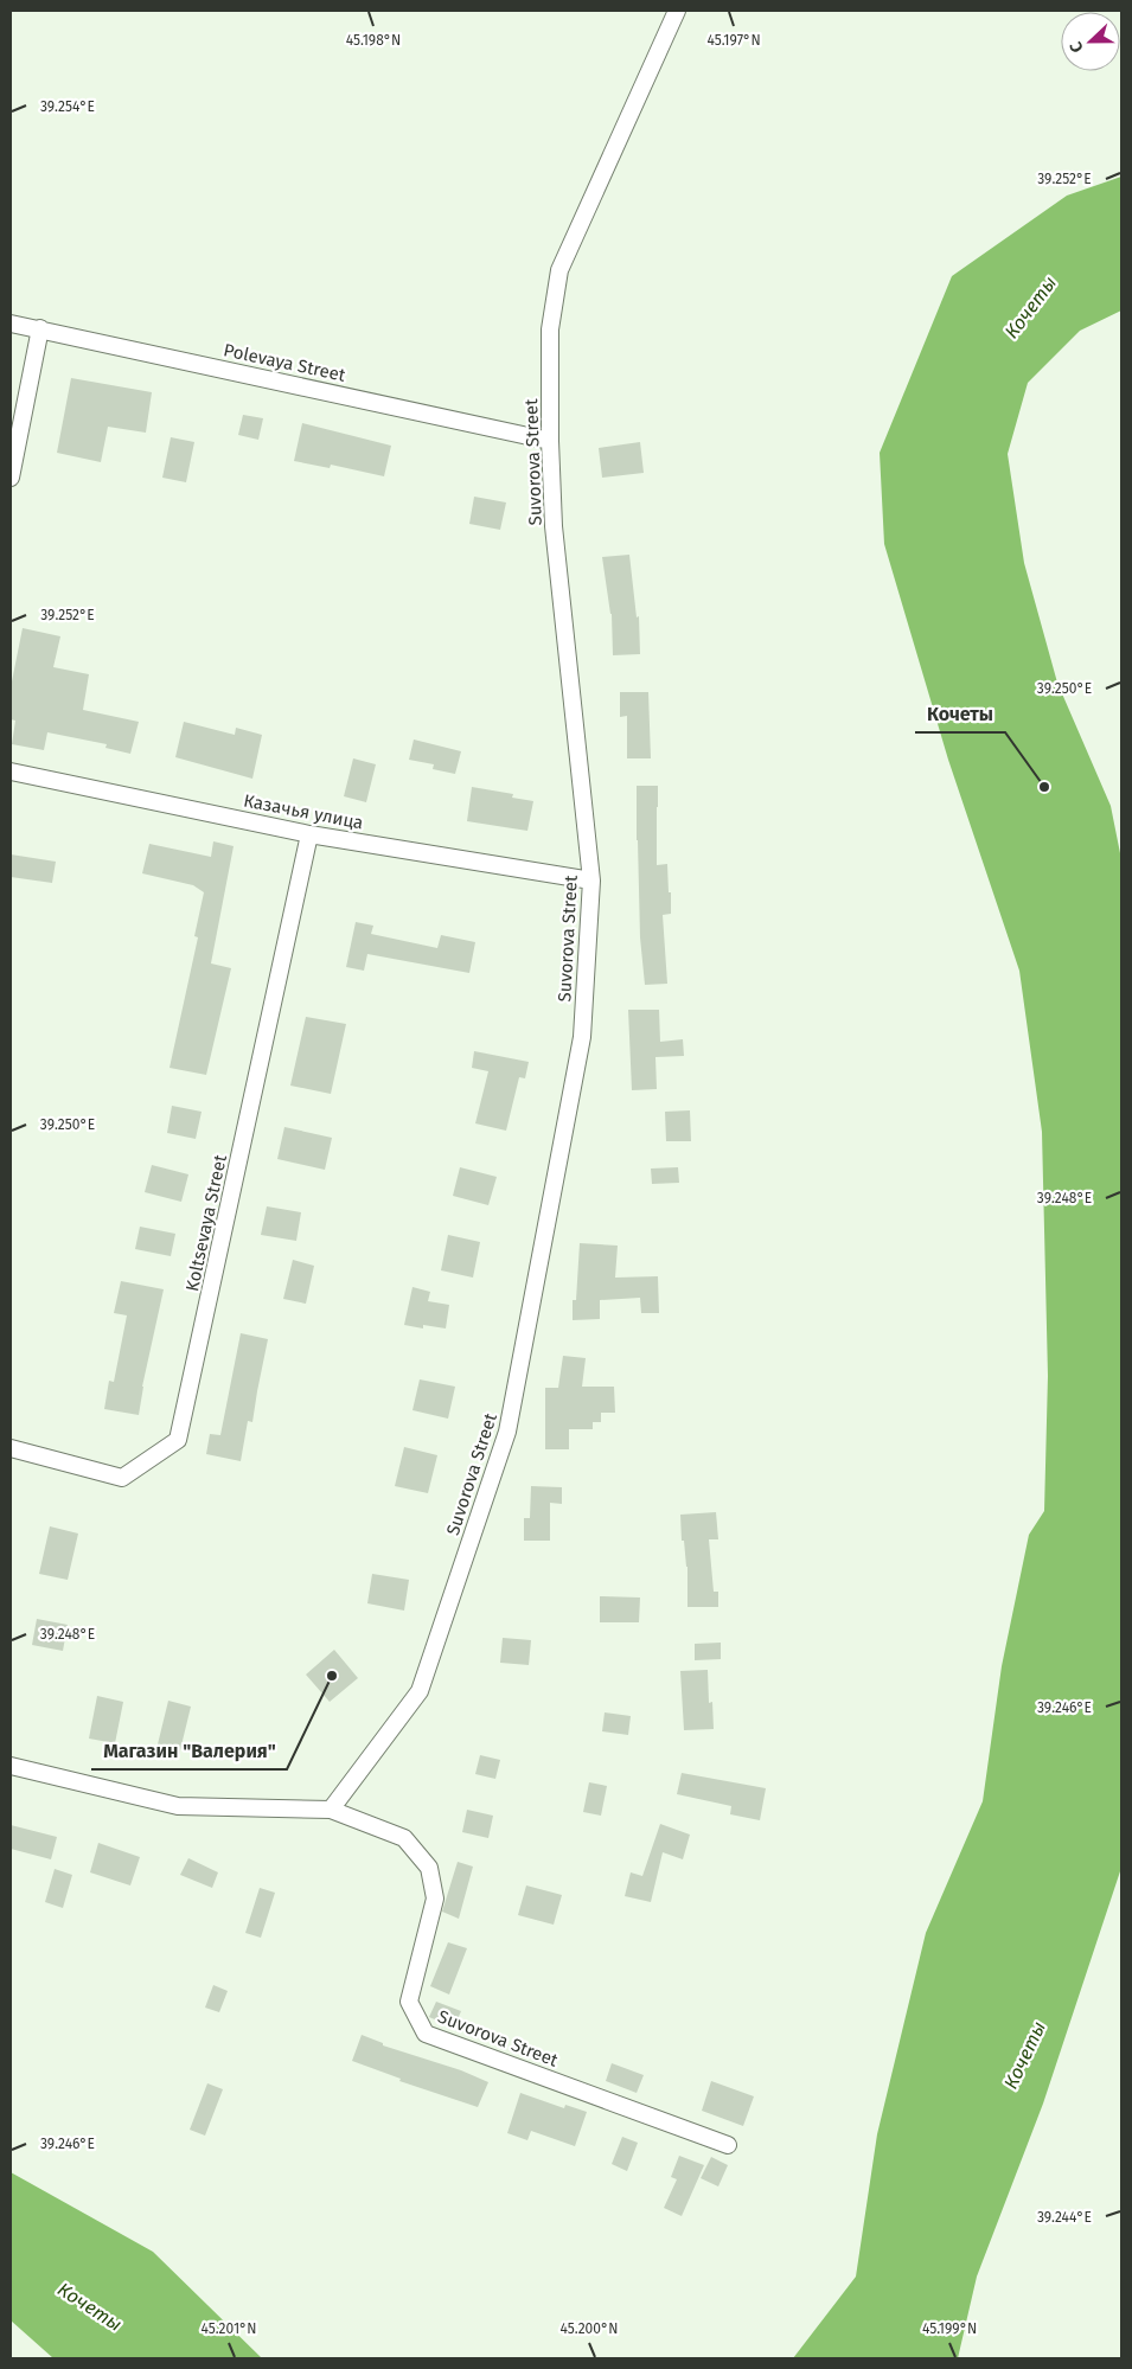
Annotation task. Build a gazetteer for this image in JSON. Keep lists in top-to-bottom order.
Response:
{
  "streets": {
    "street": [
      "Polevaya Street",
      "Suvorova Street",
      "Казачья улица",
      "Koltsevaya Street"
    ]
  },
  "crossings": [
    ["Polevaya Street", "Suvorova Street"],
    ["Suvorova Street", "Казачья улица"],
    ["Казачья улица", "Koltsevaya Street"]
  ],
  "water": ["Кочеты"],
  "places": ["Кочеты", "Магазин \"Валерия\""],
  "north": "left",
  "coordinates": [
    "45.198°N",
    "45.197°N",
    "39.254°E",
    "39.252°E",
    "39.250°E",
    "39.248°E",
    "39.246°E",
    "39.244°E",
    "45.201°N",
    "45.200°N",
    "45.199°N"
  ]
}
